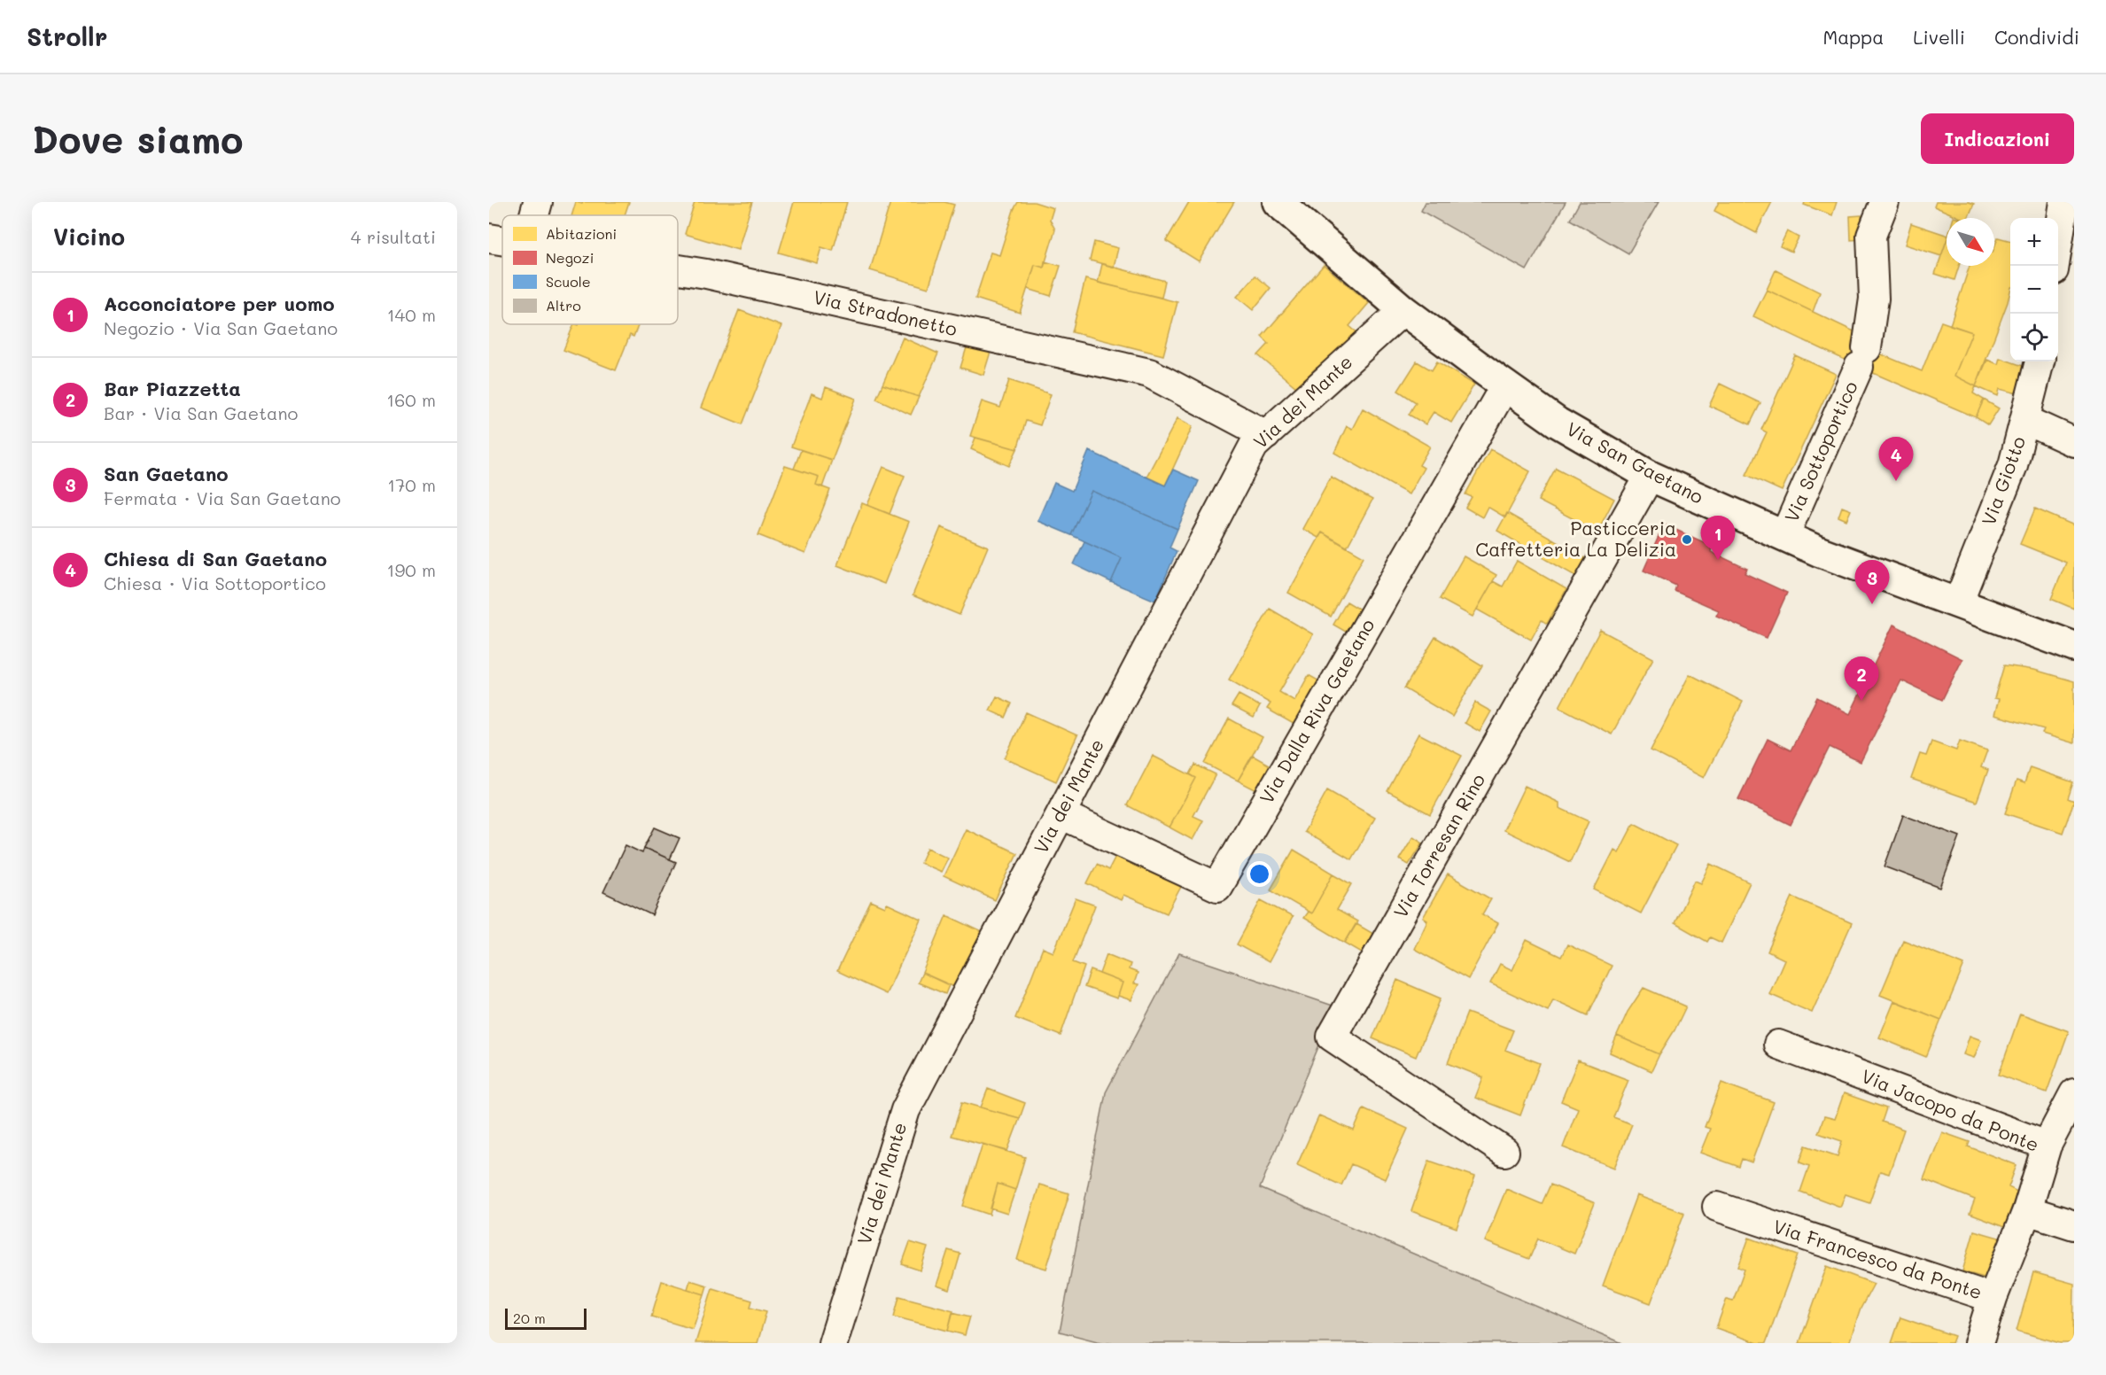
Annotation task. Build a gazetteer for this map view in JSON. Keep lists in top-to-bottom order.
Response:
{
  "streets": {
    "street": [
      "Via Stradonetto",
      "Via dei Mante",
      "Via Sottoportico",
      "Via San Gaetano",
      "Via Giotto",
      "Via Dalla Riva Gaetano",
      "Via Torresan Rino",
      "Via Jacopo da Ponte",
      "Via Francesco da Ponte"
    ]
  },
  "crossings": [
    ["Via Stradonetto", "Via dei Mante"],
    ["Via dei Mante", "Via San Gaetano"],
    ["Via dei Mante", "Via Dalla Riva Gaetano"],
    ["Via Sottoportico", "Via San Gaetano"],
    ["Via San Gaetano", "Via Giotto"],
    ["Via San Gaetano", "Via Dalla Riva Gaetano"],
    ["Via San Gaetano", "Via Torresan Rino"],
    ["Via Jacopo da Ponte", "Via Francesco da Ponte"]
  ],
  "places": ["Pasticceria Caffetteria La Delizia"],
  "legend": [
    "Abitazioni",
    "Negozi",
    "Scuole",
    "Altro"
  ],
  "scale_bar": "20 m",
  "north": "bottom right",
  "page": {
    "header": "Strollr",
    "nav": ["Mappa", "Livelli", "Condividi"],
    "buttons": "Indicazioni",
    "title": "Dove siamo",
    "heading": ["Vicino", "4 risultati"],
    "map_buttons": ["+", "−"],
    "list": [
      {
        "mark": "1",
        "name": "Acconciatore per uomo",
        "note": "Negozio · Via San Gaetano",
        "value": "140 m"
      },
      {
        "mark": "2",
        "name": "Bar Piazzetta",
        "note": "Bar · Via San Gaetano",
        "value": "160 m"
      },
      {
        "mark": "3",
        "name": "San Gaetano",
        "note": "Fermata · Via San Gaetano",
        "value": "170 m"
      },
      {
        "mark": "4",
        "name": "Chiesa di San Gaetano",
        "note": "Chiesa · Via Sottoportico",
        "value": "190 m"
      }
    ],
    "pins": [
      "4",
      "1",
      "3",
      "2"
    ],
    "scale": "20 m"
  }
}
